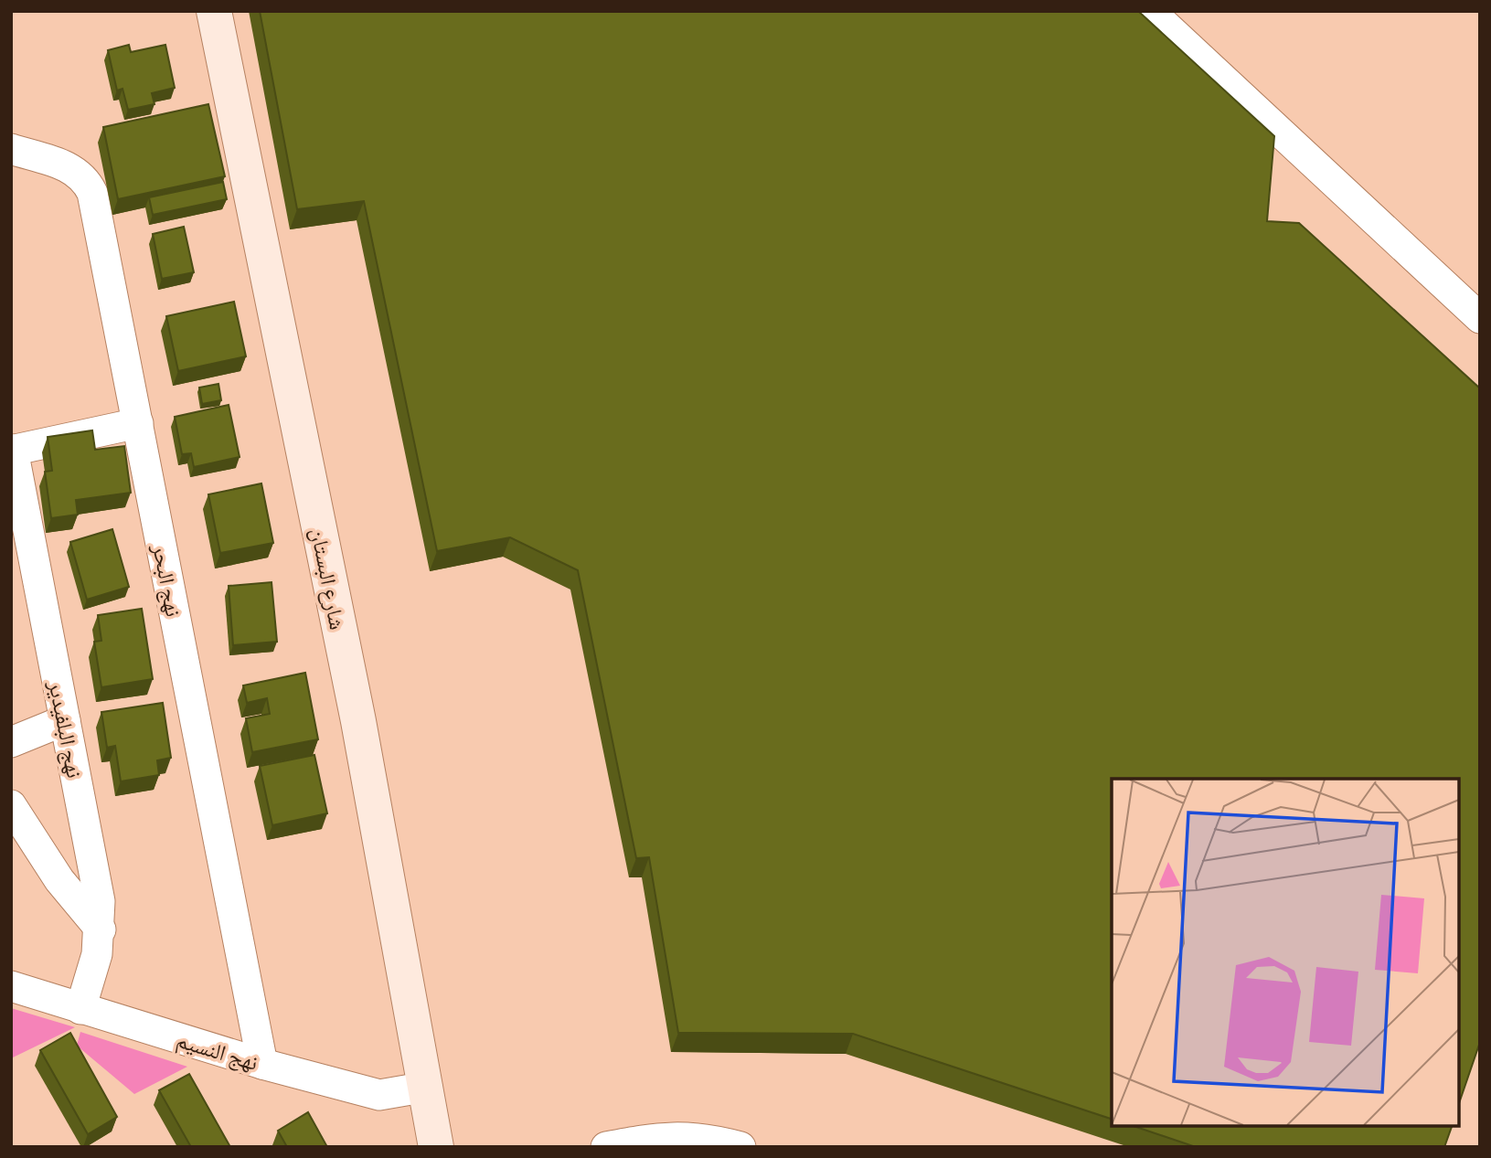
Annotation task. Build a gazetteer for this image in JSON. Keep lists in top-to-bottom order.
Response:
{
  "streets": {
    "main road": ["شارع البستان"],
    "street": ["نهج البحر", "نهج البلفيدير", "نهج النسيم"]
  },
  "crossings": [
    ["شارع البستان", "نهج النسيم"],
    ["نهج البحر", "نهج النسيم"],
    ["نهج البلفيدير", "نهج النسيم"]
  ]
}
